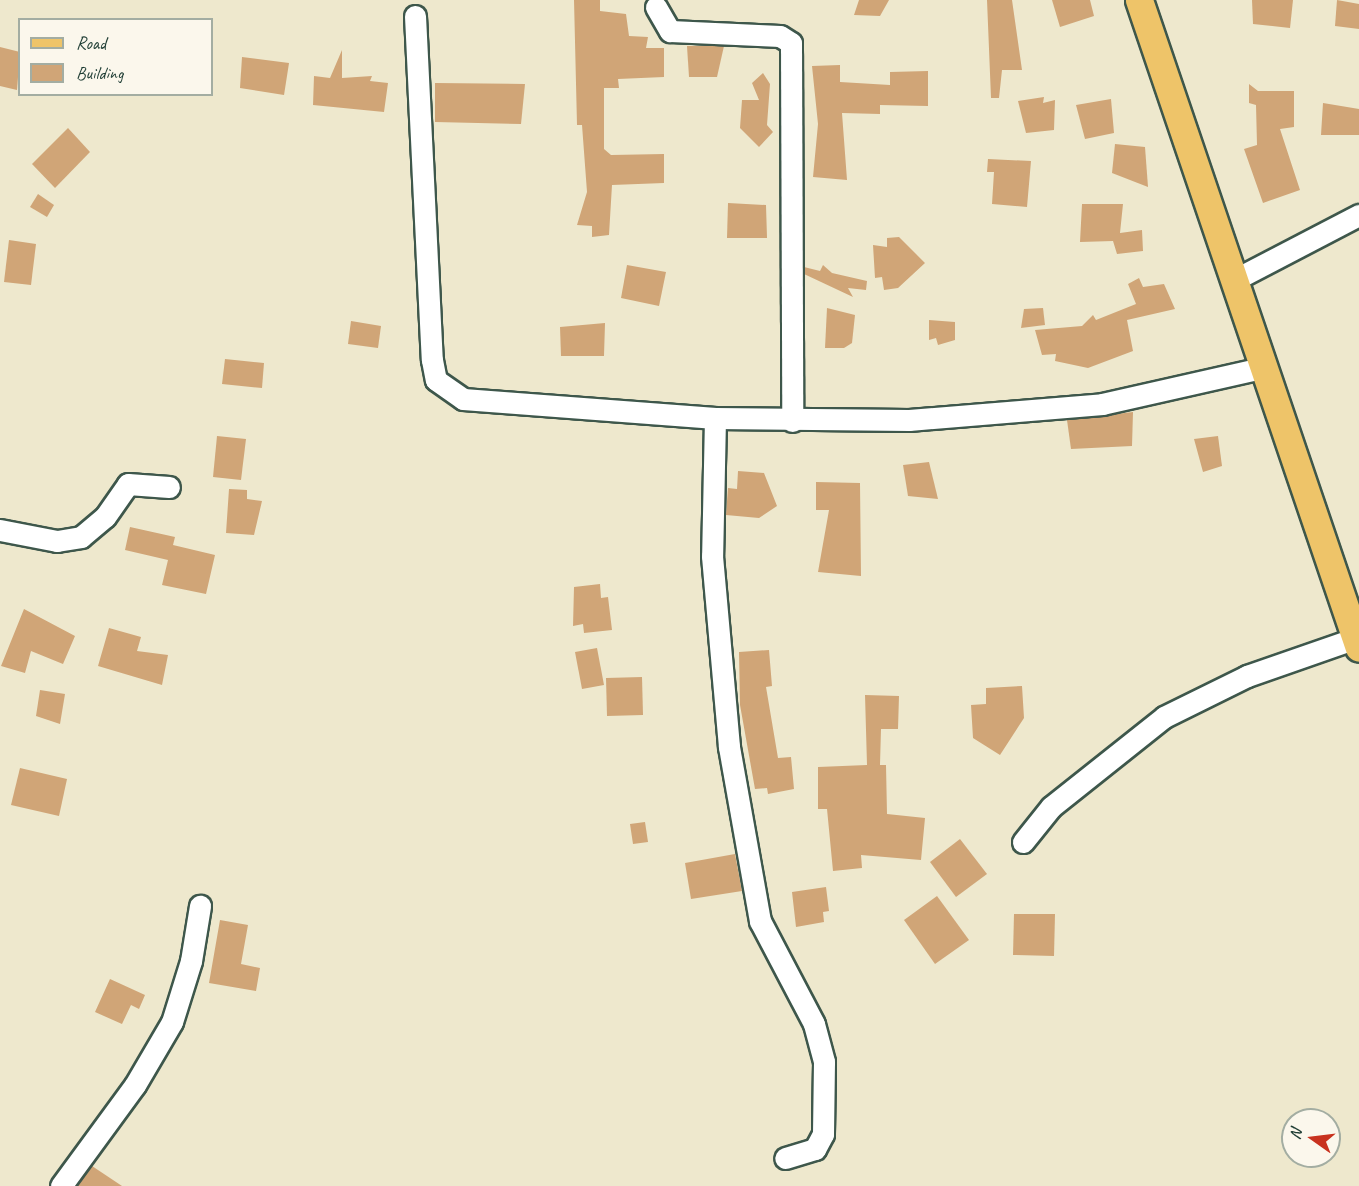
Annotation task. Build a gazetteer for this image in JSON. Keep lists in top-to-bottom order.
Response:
{
  "legend": ["Road", "Building"],
  "north": "left"
}
